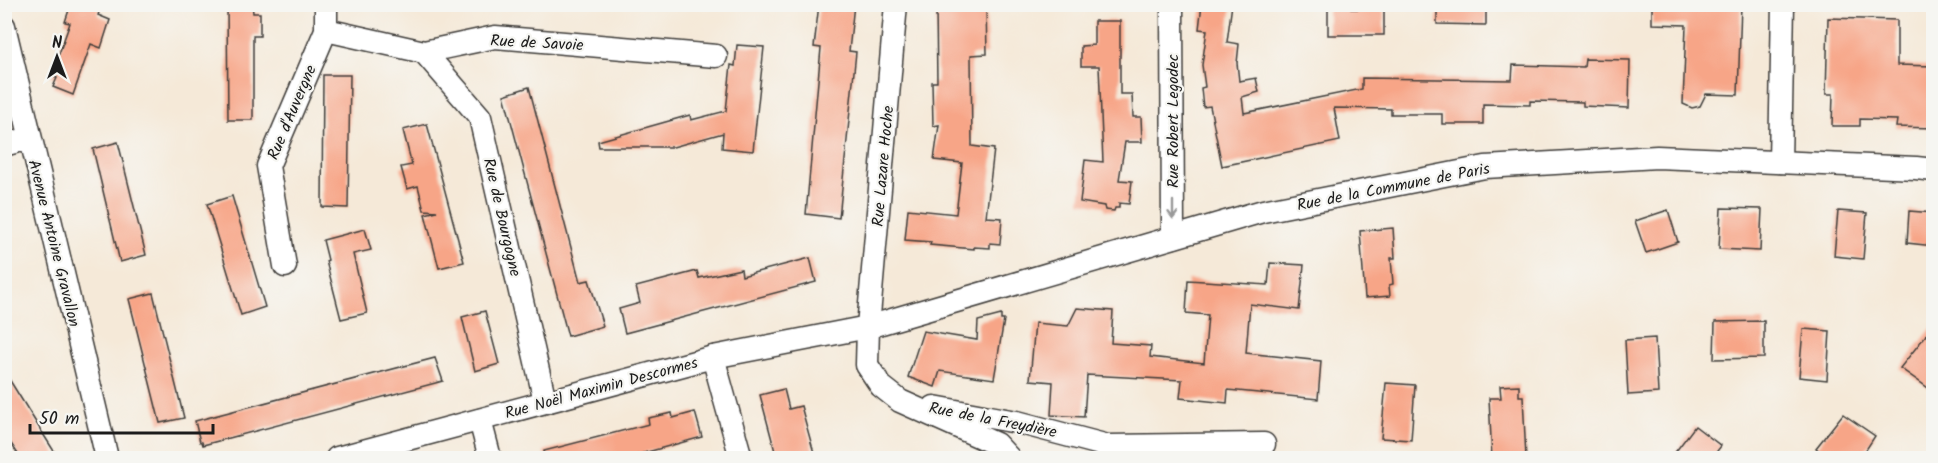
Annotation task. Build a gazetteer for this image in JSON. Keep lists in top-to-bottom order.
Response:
{
  "streets": {
    "street": [
      "Rue de Savoie",
      "Rue d'Auvergne",
      "Rue Robert Legodec",
      "Rue Lazare Hoche",
      "Rue de la Commune de Paris",
      "Rue de Bourgogne",
      "Avenue Antoine Gravallon",
      "Rue Noël Maximin Descormes",
      "Rue de la Freydière"
    ]
  },
  "crossings": [
    ["Rue de Savoie", "Rue d'Auvergne"],
    ["Rue de Savoie", "Rue de Bourgogne"],
    ["Rue Robert Legodec", "Rue de la Commune de Paris"],
    ["Rue Lazare Hoche", "Rue de la Commune de Paris"],
    ["Rue Lazare Hoche", "Rue Noël Maximin Descormes"],
    ["Rue Lazare Hoche", "Rue de la Freydière"],
    ["Rue de la Commune de Paris", "Rue Noël Maximin Descormes"],
    ["Rue de Bourgogne", "Rue Noël Maximin Descormes"]
  ],
  "one_way": ["Rue Robert Legodec"],
  "scale_bar": "50 m",
  "north": "top"
}
